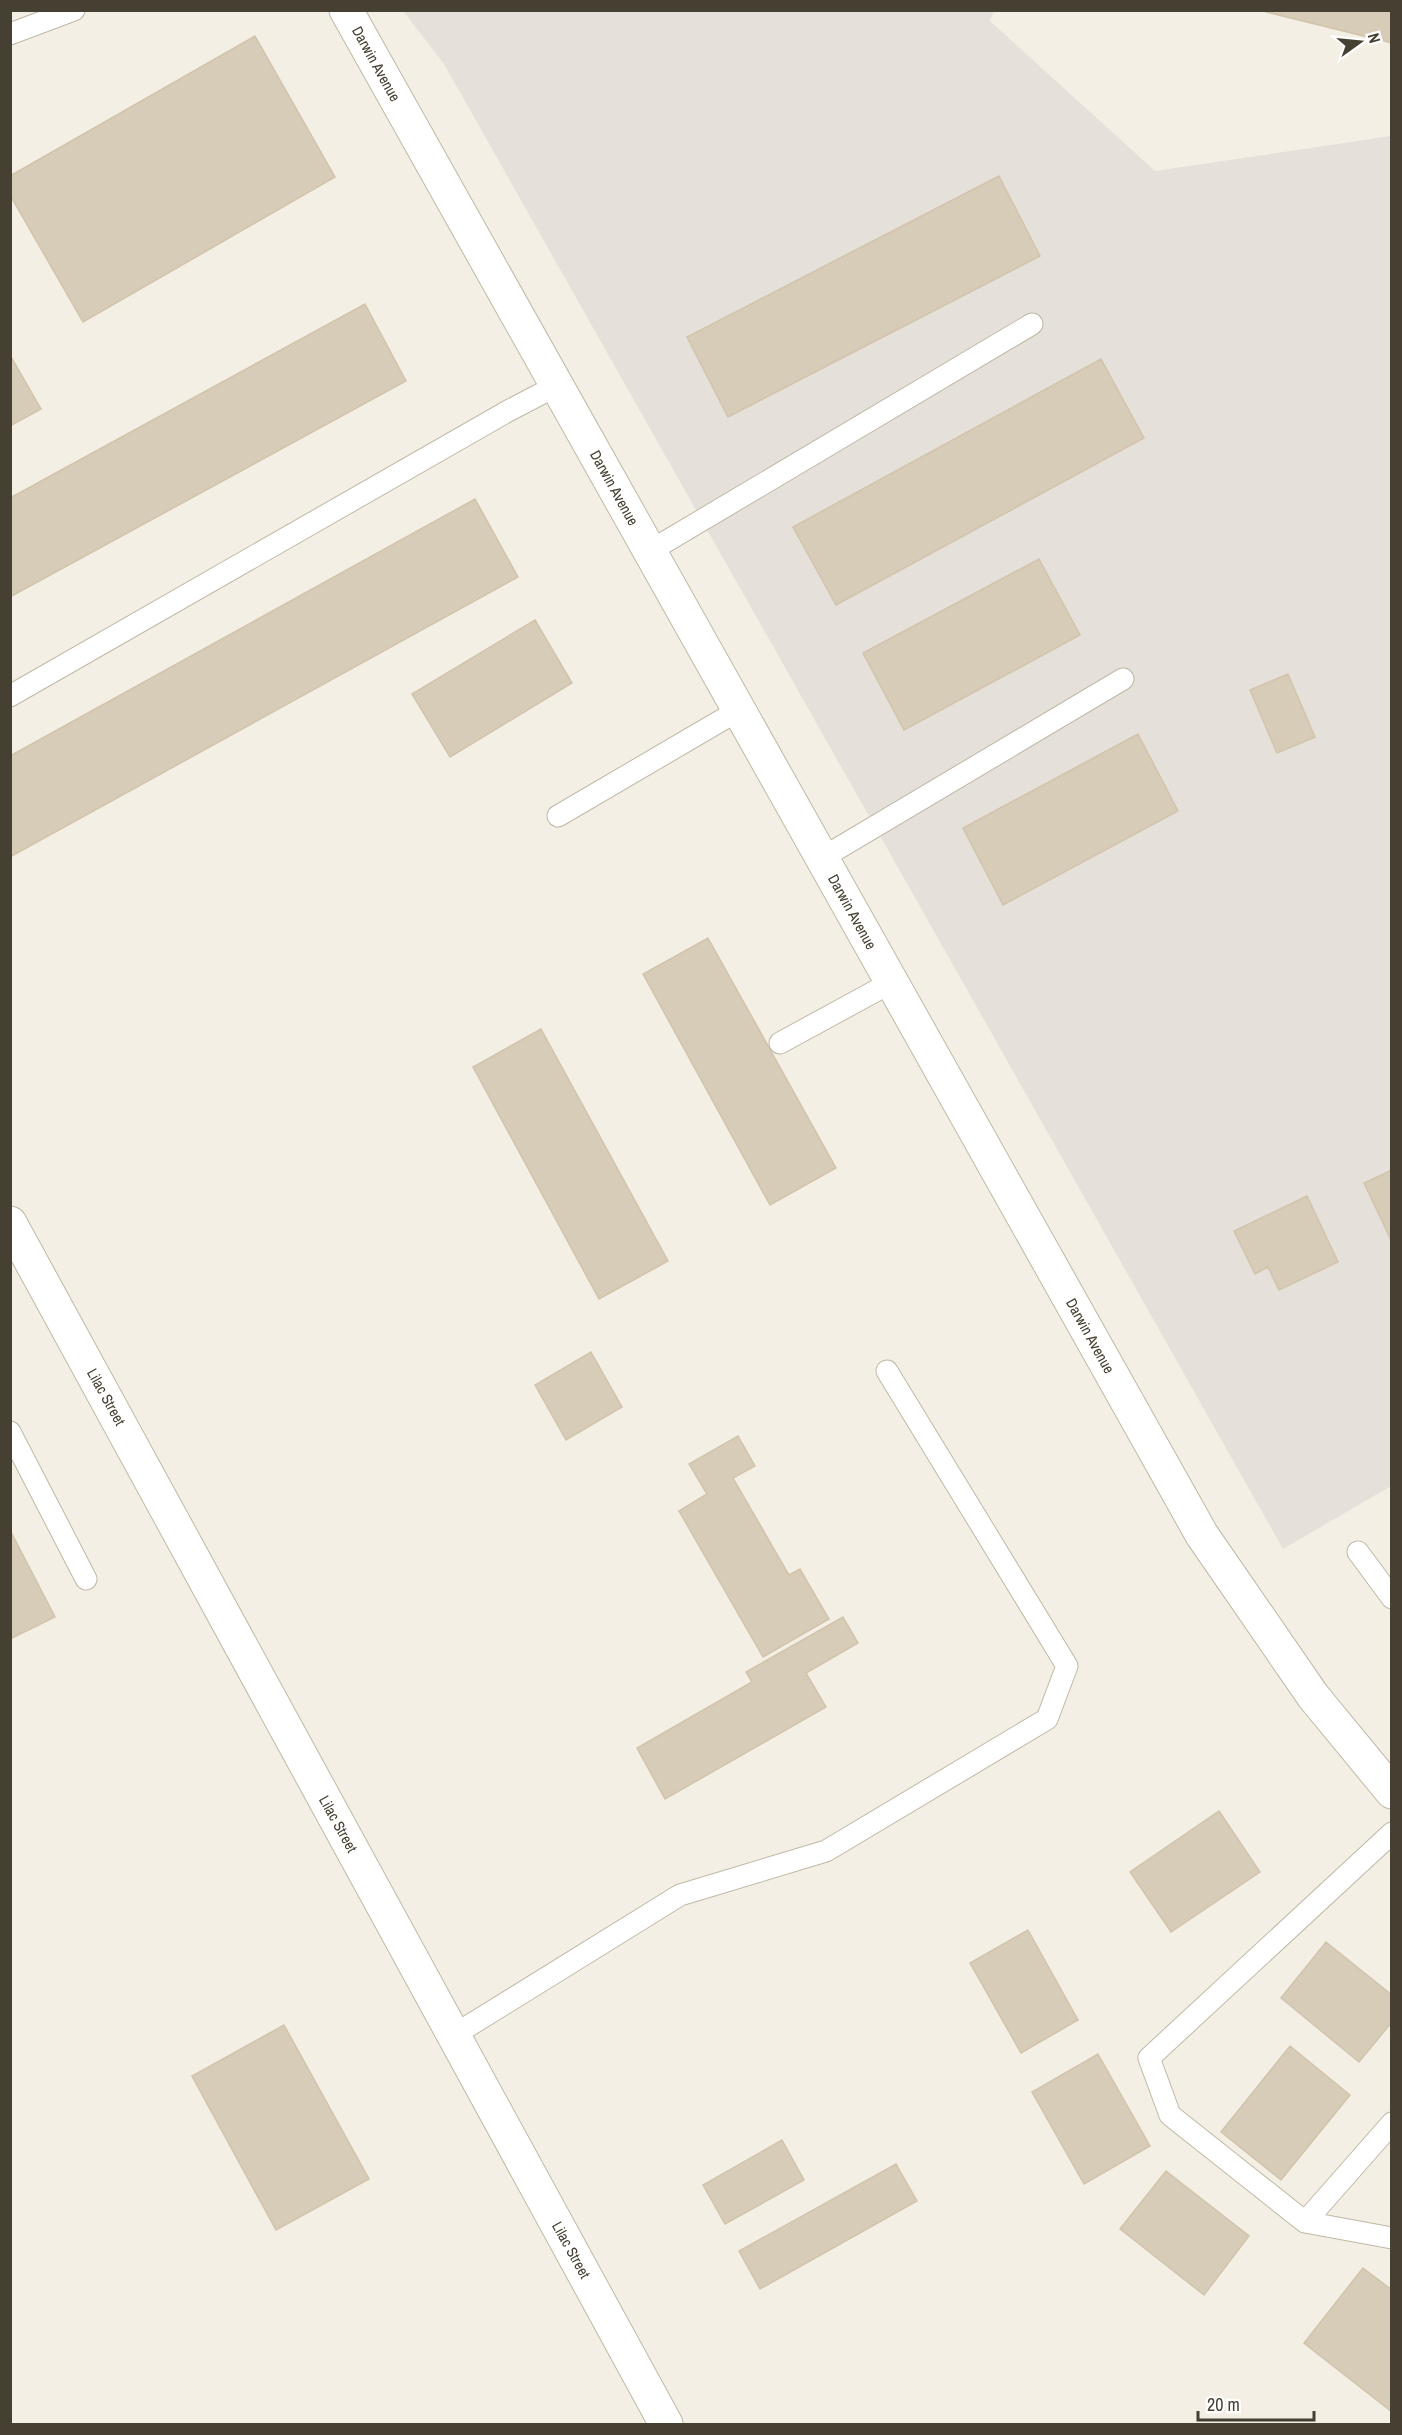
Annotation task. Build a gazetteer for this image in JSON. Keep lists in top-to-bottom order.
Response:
{
  "streets": {
    "street": ["Darwin Avenue", "Lilac Street"]
  },
  "scale_bar": "20 m",
  "north": "right"
}
